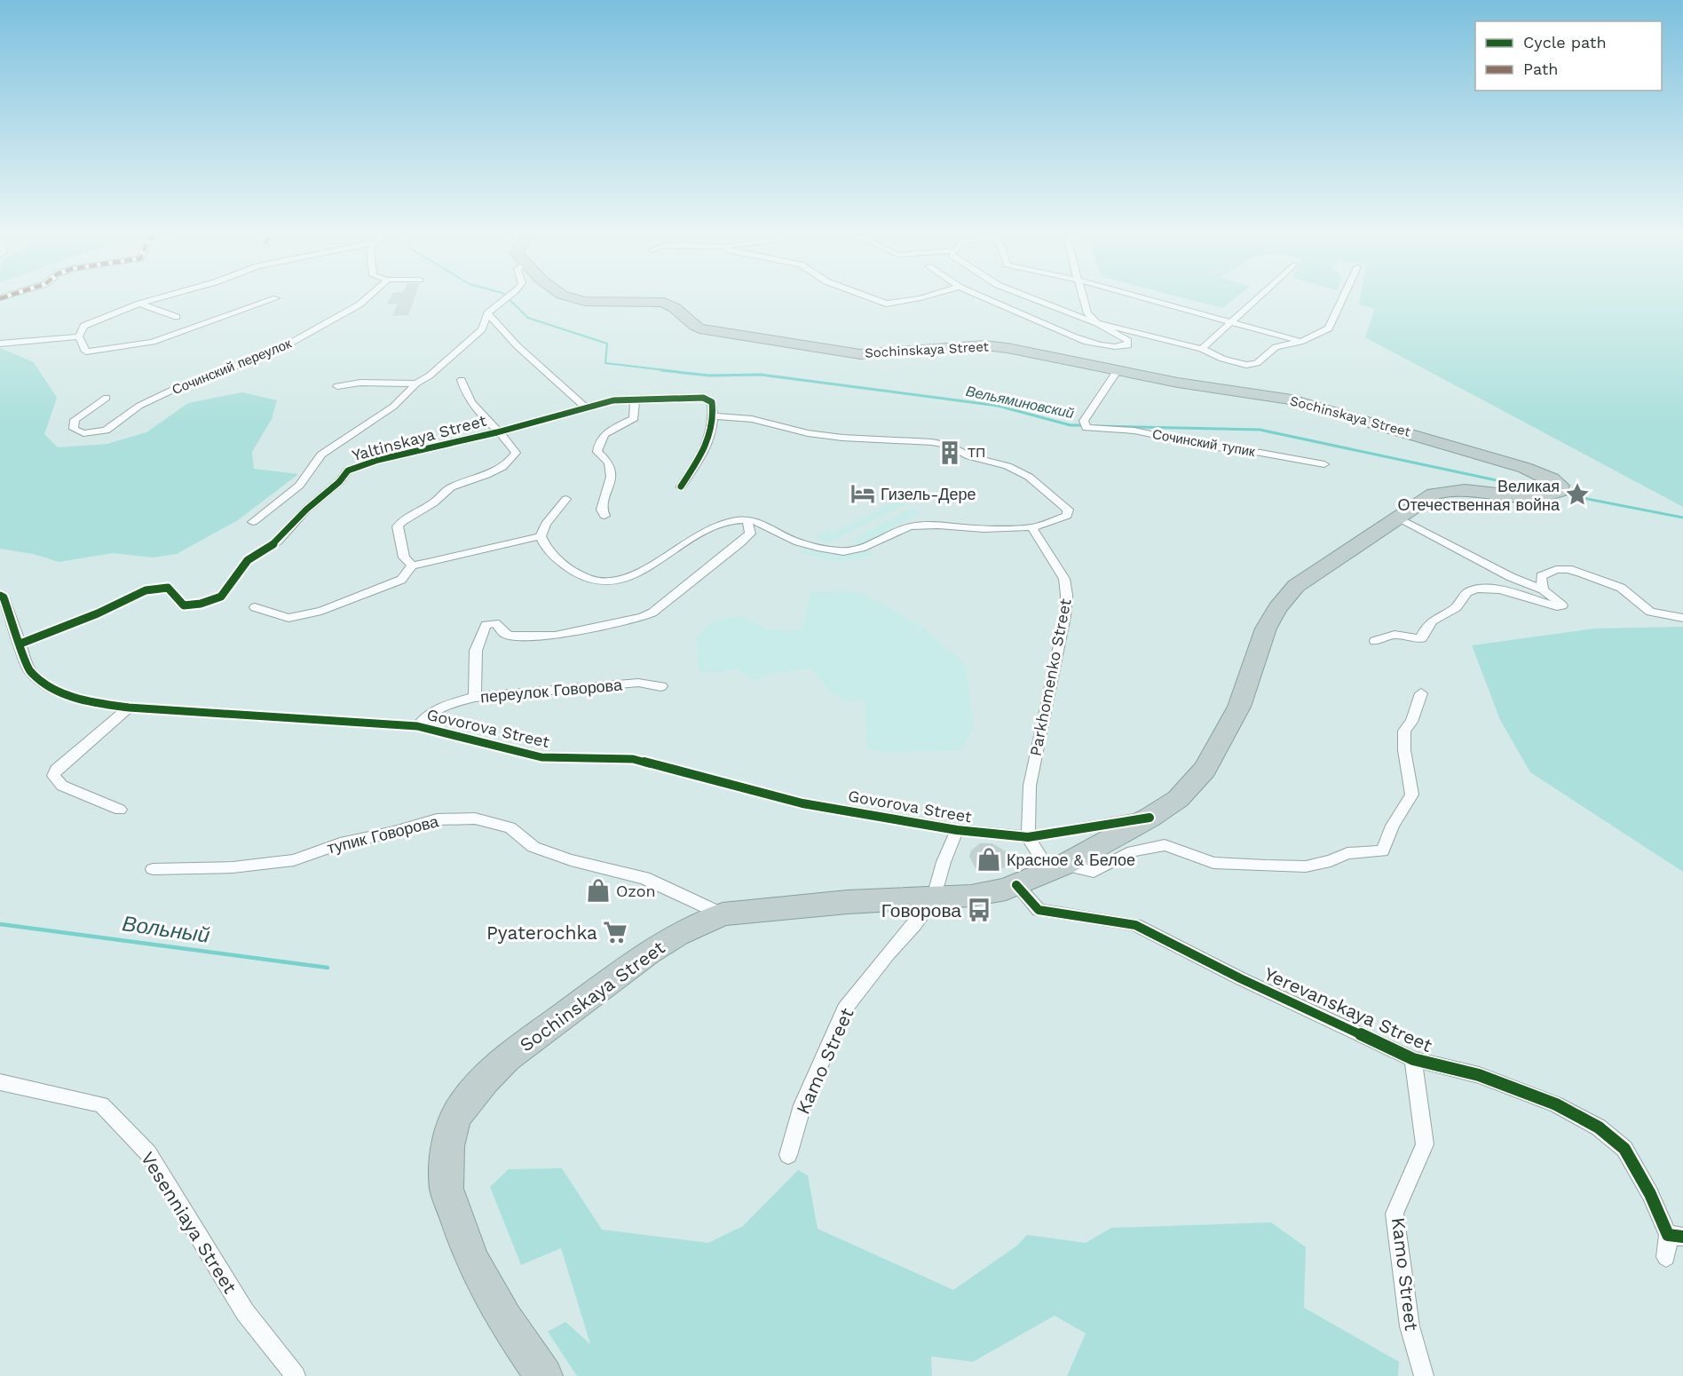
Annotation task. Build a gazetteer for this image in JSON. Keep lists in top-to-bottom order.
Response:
{
  "streets": {
    "highway": ["Sochinskaya Street"],
    "street": [
      "Сочинский переулок",
      "Yaltinskaya Street",
      "Сочинский тупик",
      "Parkhomenko Street",
      "переулок Говорова",
      "Govorova Street",
      "тупик Говорова",
      "Yerevanskaya Street",
      "Kamo Street",
      "Vesenniaya Street"
    ]
  },
  "crossings": [
    ["Sochinskaya Street", "Сочинский тупик"],
    ["Sochinskaya Street", "Govorova Street"],
    ["Sochinskaya Street", "тупик Говорова"],
    ["Sochinskaya Street", "Yerevanskaya Street"],
    ["Sochinskaya Street", "Kamo Street"],
    ["Yaltinskaya Street", "Govorova Street"],
    ["Parkhomenko Street", "Govorova Street"],
    ["переулок Говорова", "Govorova Street"],
    ["Govorova Street", "Kamo Street"],
    ["Yerevanskaya Street", "Kamo Street"]
  ],
  "water": ["Вельяминовский", "Вольный"],
  "places": {
    "building": ["ТП"],
    "hotel": ["Гизель-Дере"],
    "place": ["Великая Отечественная война"],
    "shop": ["Красное & Белое", "Ozon"],
    "bus stop": ["Говорова"],
    "supermarket": ["Pyaterochka"]
  },
  "legend": ["Cycle path", "Path"]
}
